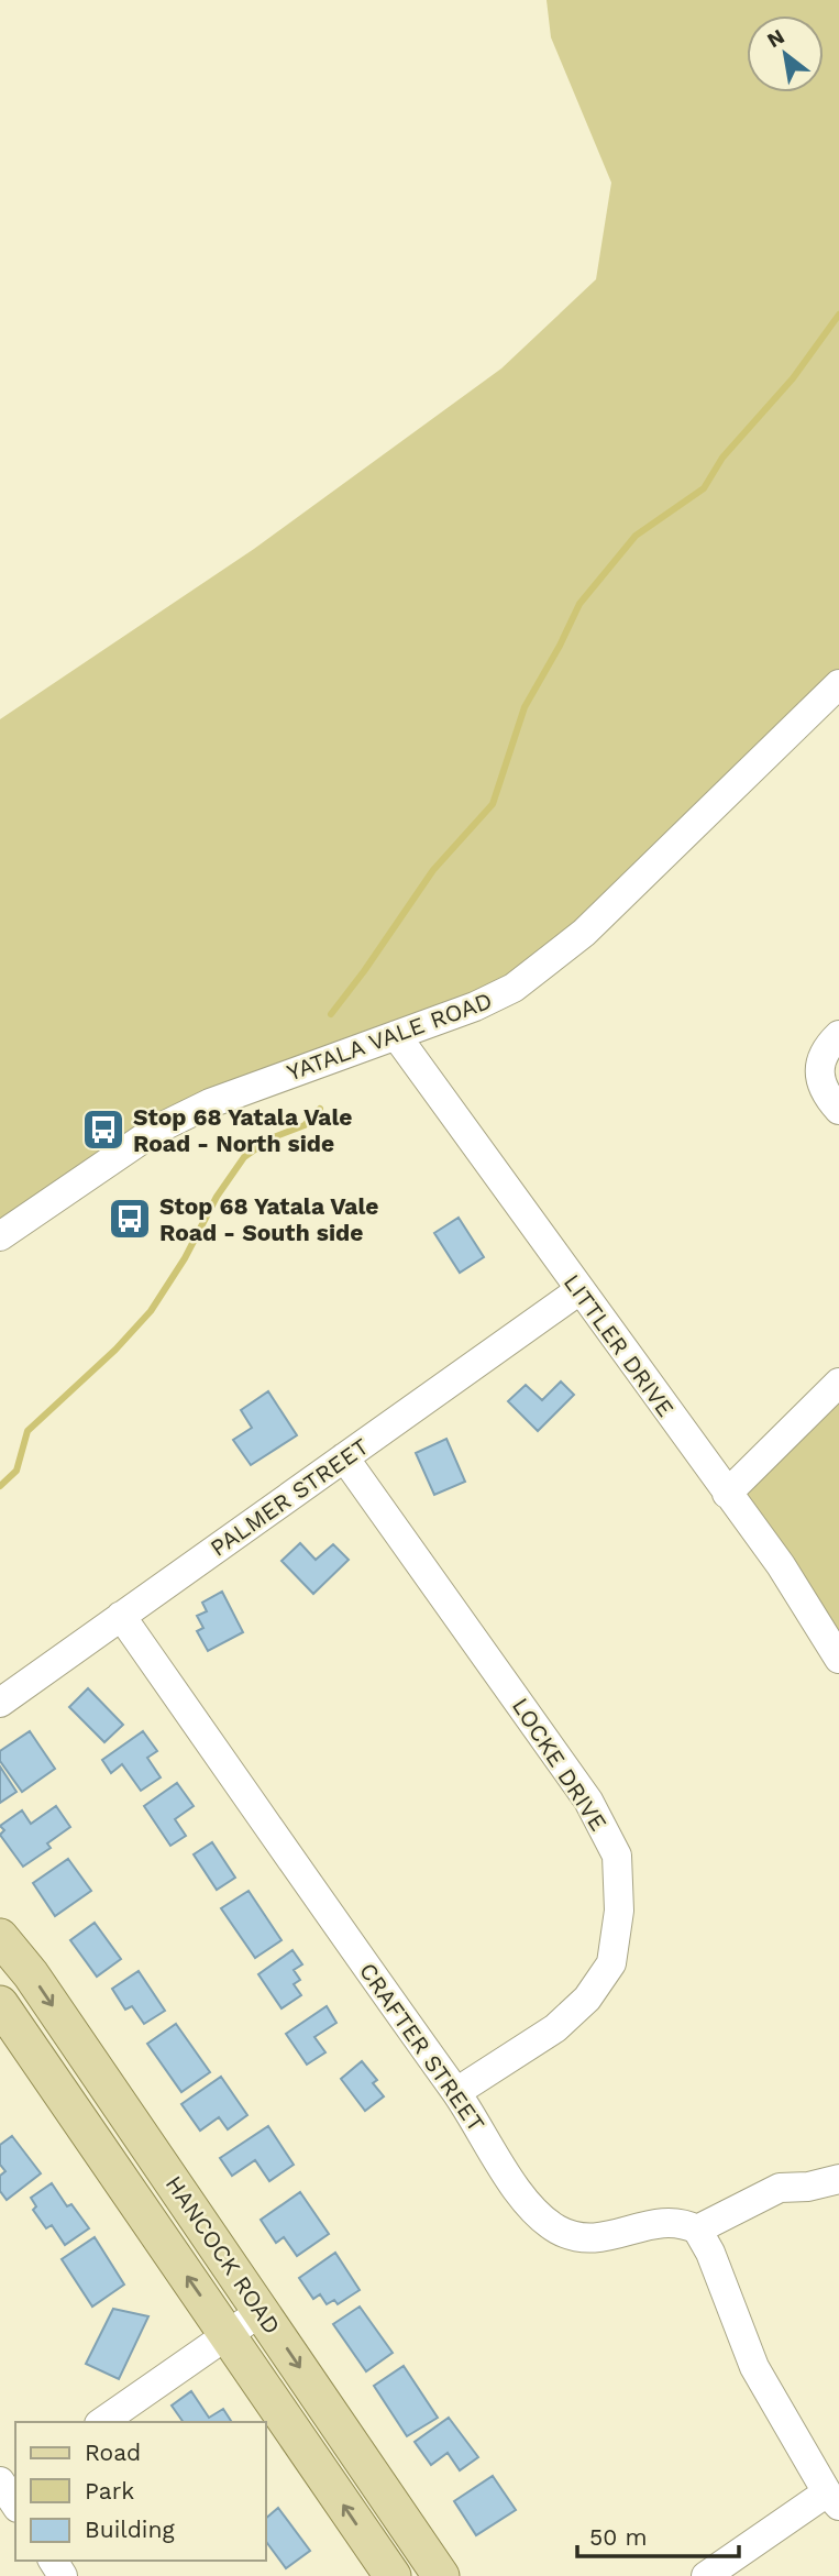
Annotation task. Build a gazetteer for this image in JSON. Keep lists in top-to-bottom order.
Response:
{
  "streets": {
    "main road": ["HANCOCK ROAD"],
    "street": [
      "YATALA VALE ROAD",
      "LITTLER DRIVE",
      "PALMER STREET",
      "LOCKE DRIVE",
      "CRAFTER STREET"
    ]
  },
  "crossings": [
    ["YATALA VALE ROAD", "LITTLER DRIVE"],
    ["LITTLER DRIVE", "PALMER STREET"],
    ["PALMER STREET", "LOCKE DRIVE"],
    ["PALMER STREET", "CRAFTER STREET"],
    ["LOCKE DRIVE", "CRAFTER STREET"]
  ],
  "places": {
    "bus stop": ["Stop 68 Yatala Vale Road - North side", "Stop 68 Yatala Vale Road - South side"]
  },
  "legend": ["Road", "Park", "Building"],
  "scale_bar": "50 m",
  "north": "top left"
}
